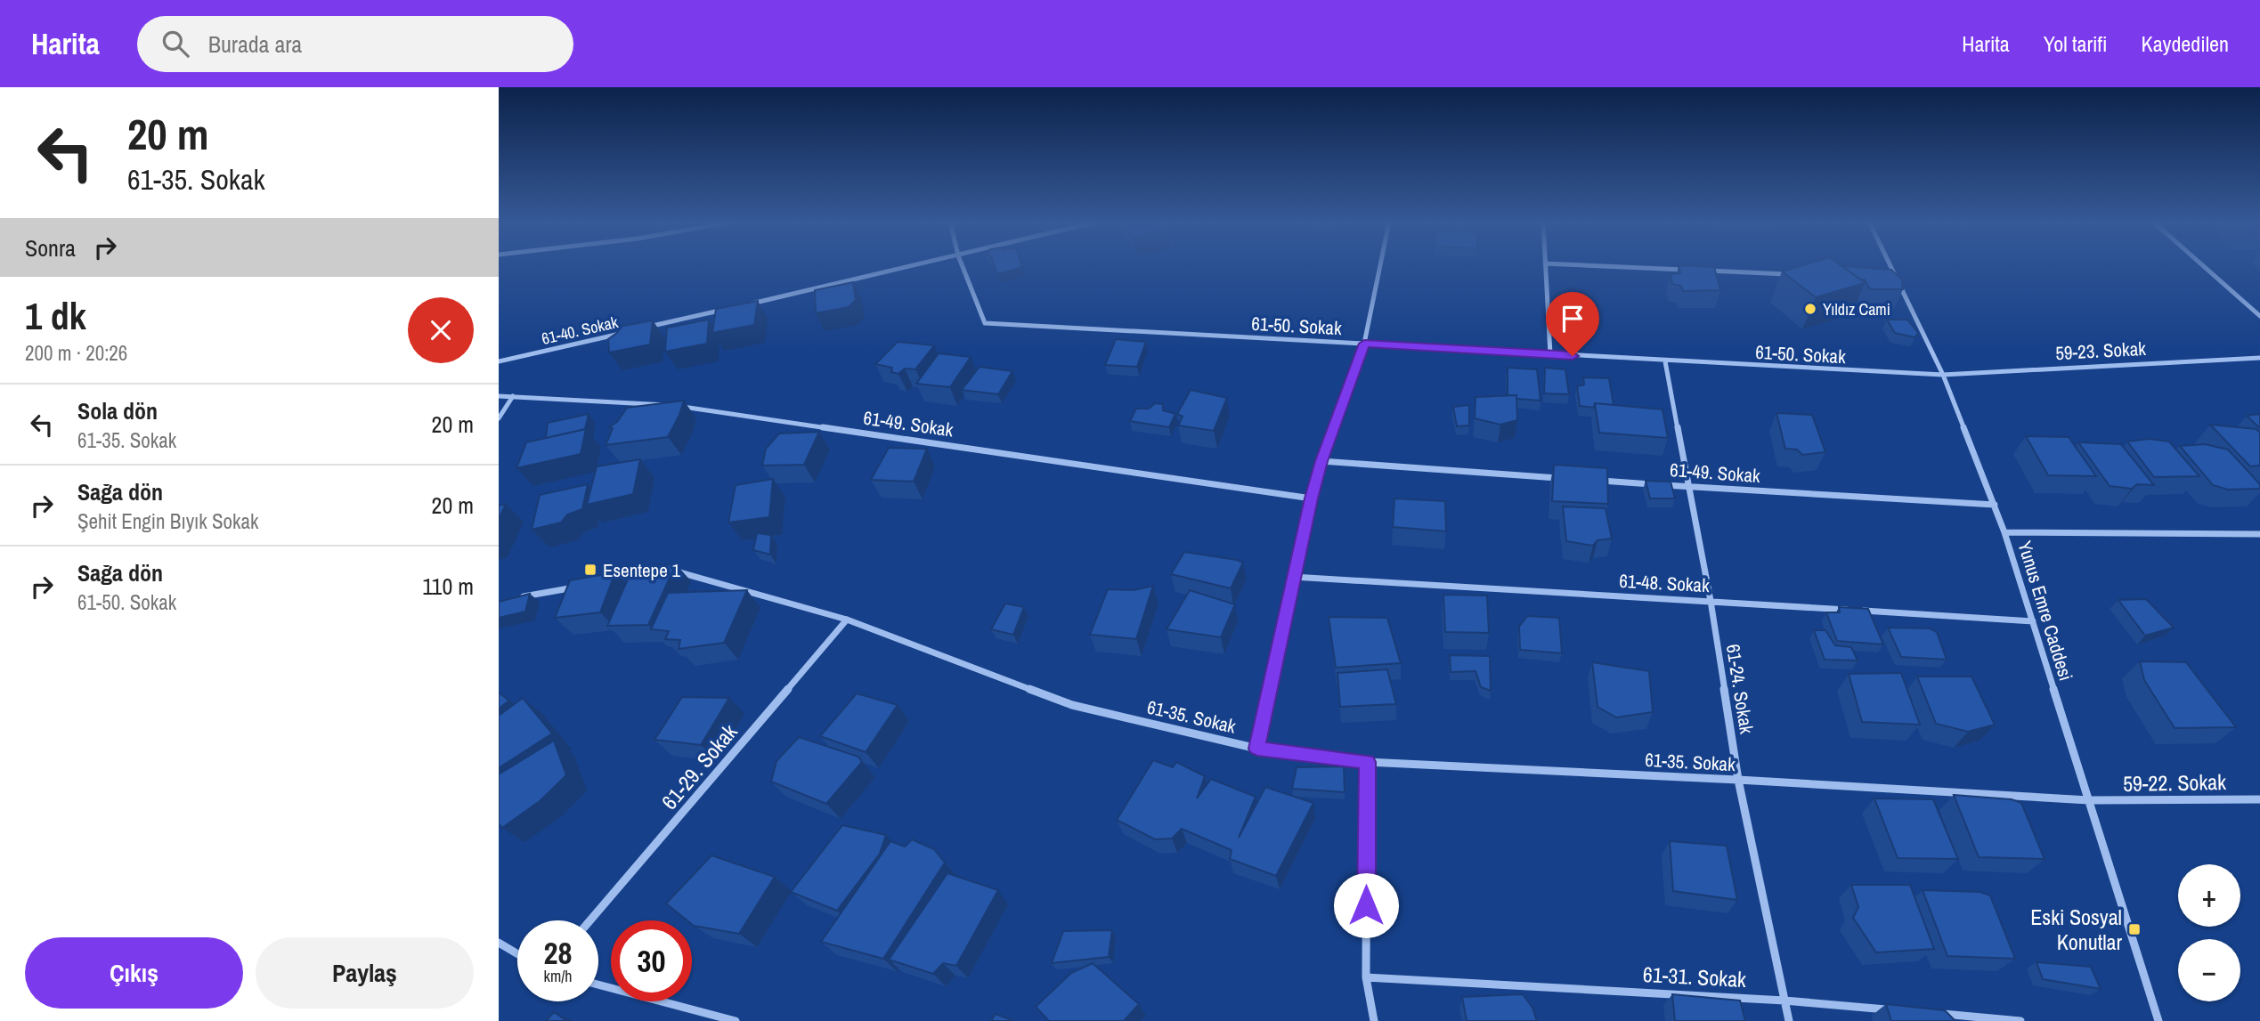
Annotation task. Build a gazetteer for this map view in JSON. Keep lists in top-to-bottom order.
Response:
{
  "streets": {
    "street": [
      "61-50. Sokak",
      "61-40. Sokak",
      "59-23. Sokak",
      "61-49. Sokak",
      "61-48. Sokak",
      "Yunus Emre Caddesi",
      "61-24. Sokak",
      "61-35. Sokak",
      "61-29. Sokak",
      "59-22. Sokak",
      "61-31. Sokak"
    ]
  },
  "crossings": [
    ["61-50. Sokak", "59-23. Sokak"],
    ["61-50. Sokak", "Yunus Emre Caddesi"],
    ["61-50. Sokak", "61-24. Sokak"],
    ["59-23. Sokak", "Yunus Emre Caddesi"],
    ["61-49. Sokak", "Yunus Emre Caddesi"],
    ["61-49. Sokak", "61-24. Sokak"],
    ["61-48. Sokak", "Yunus Emre Caddesi"],
    ["61-48. Sokak", "61-24. Sokak"],
    ["Yunus Emre Caddesi", "61-35. Sokak"],
    ["Yunus Emre Caddesi", "59-22. Sokak"],
    ["61-24. Sokak", "61-35. Sokak"],
    ["61-24. Sokak", "61-31. Sokak"],
    ["61-35. Sokak", "61-29. Sokak"],
    ["61-35. Sokak", "59-22. Sokak"]
  ],
  "places": {
    "other": ["Yıldız Cami"],
    "transit": ["Esentepe 1", "Eski Sosyal Konutlar"]
  },
  "page": {
    "header": "Harita",
    "search": "Burada ara",
    "nav": ["Harita", "Yol tarifi", "Kaydedilen"],
    "turn": ["20 m", "61-35. Sokak"],
    "then": "Sonra",
    "heading": ["1 dk", "200 m · 20:26"],
    "list": [
      {
        "name": "Sola dön",
        "note": "61-35. Sokak",
        "value": "20 m"
      },
      {
        "name": "Sağa dön",
        "note": "Şehit Engin Bıyık Sokak",
        "value": "20 m"
      },
      {
        "name": "Sağa dön",
        "note": "61-50. Sokak",
        "value": "110 m"
      }
    ],
    "map_buttons": ["+", "−"],
    "speed": "28 km/h",
    "limit": "30",
    "buttons": ["Çıkış", "Paylaş"]
  }
}
